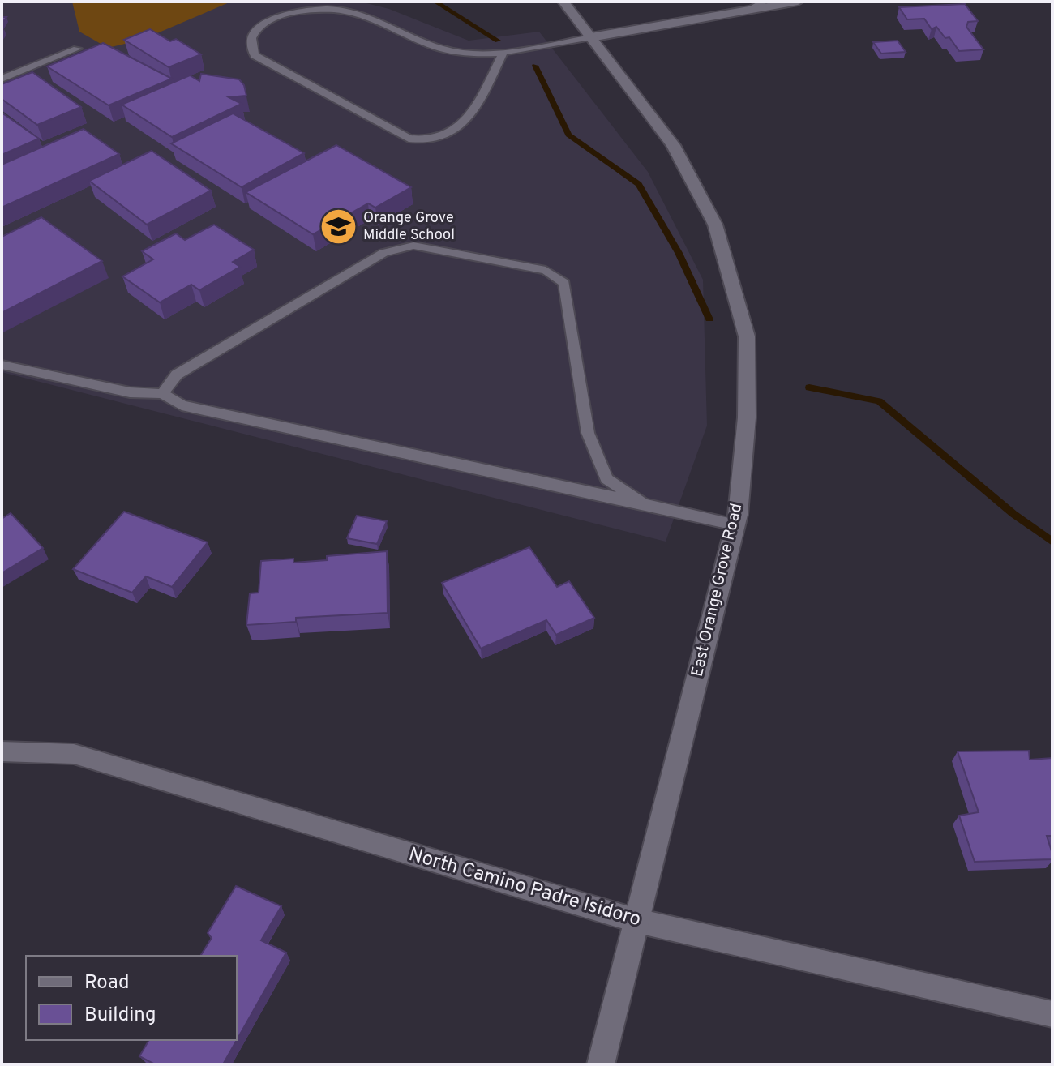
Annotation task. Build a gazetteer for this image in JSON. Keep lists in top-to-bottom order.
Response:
{
  "streets": {
    "main road": ["East Orange Grove Road", "North Camino Padre Isidoro"]
  },
  "crossings": [
    ["East Orange Grove Road", "North Camino Padre Isidoro"]
  ],
  "places": {
    "school or university": ["Orange Grove Middle School"]
  },
  "legend": ["Road", "Building"]
}
